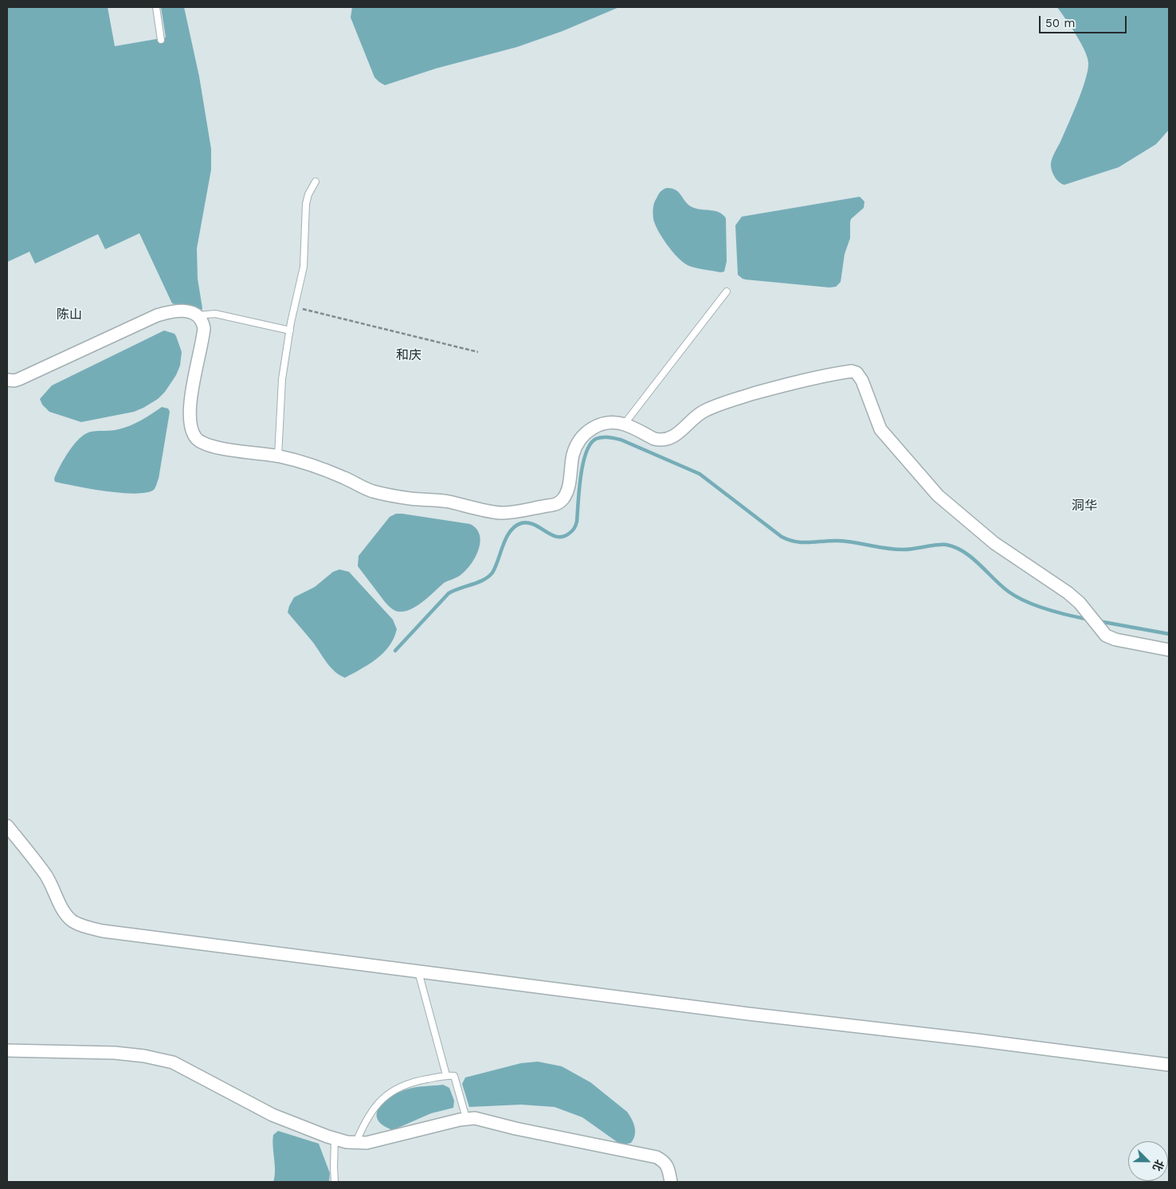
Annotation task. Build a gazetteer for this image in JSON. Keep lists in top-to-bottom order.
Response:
{
  "districts": ["陈山", "和庆", "洞华"],
  "scale_bar": "50 m",
  "north": "bottom right"
}
